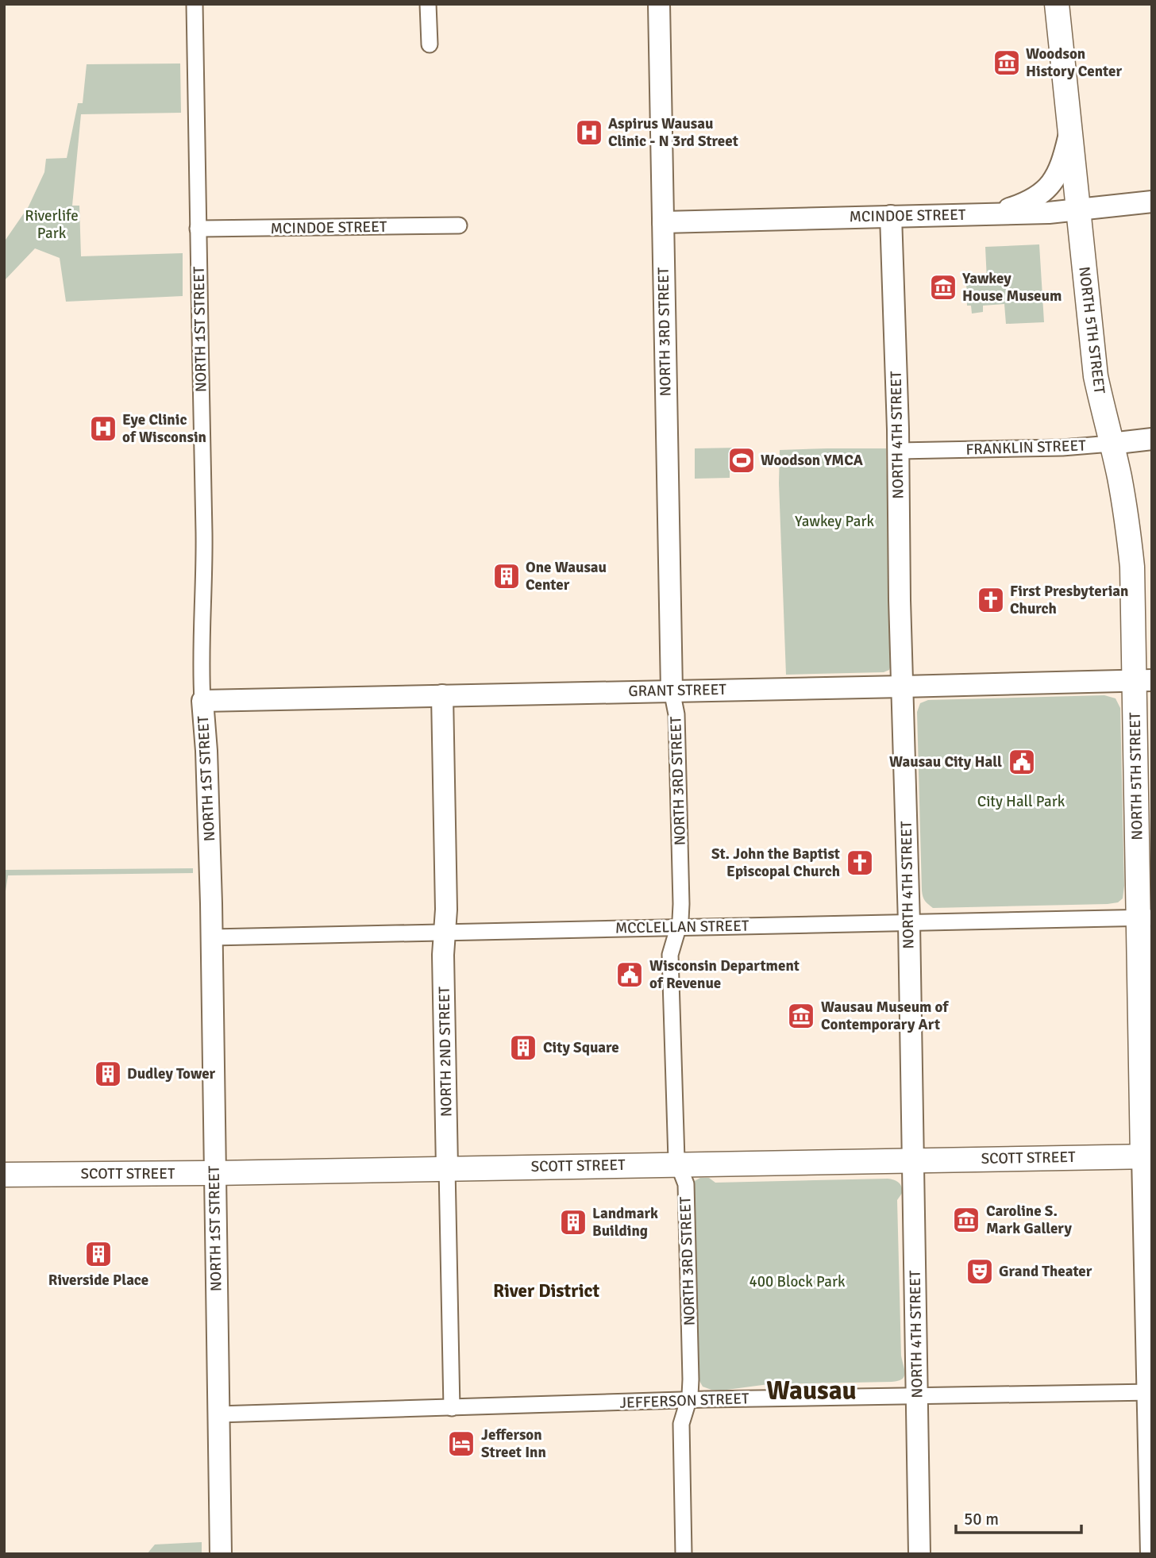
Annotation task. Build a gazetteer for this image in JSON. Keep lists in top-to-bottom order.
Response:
{
  "streets": {
    "main road": ["NORTH 5TH STREET", "SCOTT STREET"],
    "street": [
      "MCINDOE STREET",
      "NORTH 1ST STREET",
      "NORTH 3RD STREET",
      "NORTH 4TH STREET",
      "FRANKLIN STREET",
      "GRANT STREET",
      "MCCLELLAN STREET",
      "NORTH 2ND STREET",
      "JEFFERSON STREET"
    ]
  },
  "crossings": [
    ["MCINDOE STREET", "NORTH 1ST STREET"],
    ["MCINDOE STREET", "NORTH 5TH STREET"],
    ["MCINDOE STREET", "NORTH 3RD STREET"],
    ["MCINDOE STREET", "NORTH 4TH STREET"],
    ["NORTH 1ST STREET", "GRANT STREET"],
    ["NORTH 1ST STREET", "MCCLELLAN STREET"],
    ["NORTH 1ST STREET", "SCOTT STREET"],
    ["NORTH 1ST STREET", "JEFFERSON STREET"],
    ["NORTH 5TH STREET", "FRANKLIN STREET"],
    ["NORTH 5TH STREET", "GRANT STREET"],
    ["NORTH 5TH STREET", "MCCLELLAN STREET"],
    ["NORTH 5TH STREET", "SCOTT STREET"],
    ["NORTH 5TH STREET", "JEFFERSON STREET"],
    ["NORTH 3RD STREET", "GRANT STREET"],
    ["NORTH 3RD STREET", "MCCLELLAN STREET"],
    ["NORTH 3RD STREET", "SCOTT STREET"],
    ["NORTH 3RD STREET", "JEFFERSON STREET"],
    ["NORTH 4TH STREET", "FRANKLIN STREET"],
    ["NORTH 4TH STREET", "GRANT STREET"],
    ["NORTH 4TH STREET", "MCCLELLAN STREET"],
    ["NORTH 4TH STREET", "SCOTT STREET"],
    ["NORTH 4TH STREET", "JEFFERSON STREET"],
    ["GRANT STREET", "NORTH 2ND STREET"],
    ["MCCLELLAN STREET", "NORTH 2ND STREET"],
    ["NORTH 2ND STREET", "SCOTT STREET"],
    ["NORTH 2ND STREET", "JEFFERSON STREET"]
  ],
  "districts": ["River District", "Wausau"],
  "parks": [
    "Riverlife Park",
    "Yawkey Park",
    "City Hall Park",
    "400 Block Park"
  ],
  "places": {
    "museum": [
      "Woodson History Center",
      "Yawkey House Museum",
      "Wausau Museum of Contemporary Art",
      "Caroline S. Mark Gallery"
    ],
    "hospital": ["Aspirus Wausau Clinic - N 3rd Street", "Eye Clinic of Wisconsin"],
    "sports": ["Woodson YMCA"],
    "building": [
      "One Wausau Center",
      "City Square",
      "Dudley Tower",
      "Landmark Building",
      "Riverside Place"
    ],
    "church": ["First Presbyterian Church", "St. John the Baptist Episcopal Church"],
    "public building": ["Wausau City Hall", "Wisconsin Department of Revenue"],
    "theatre": ["Grand Theater"],
    "hotel": ["Jefferson Street Inn"]
  },
  "scale_bar": "50 m"
}
